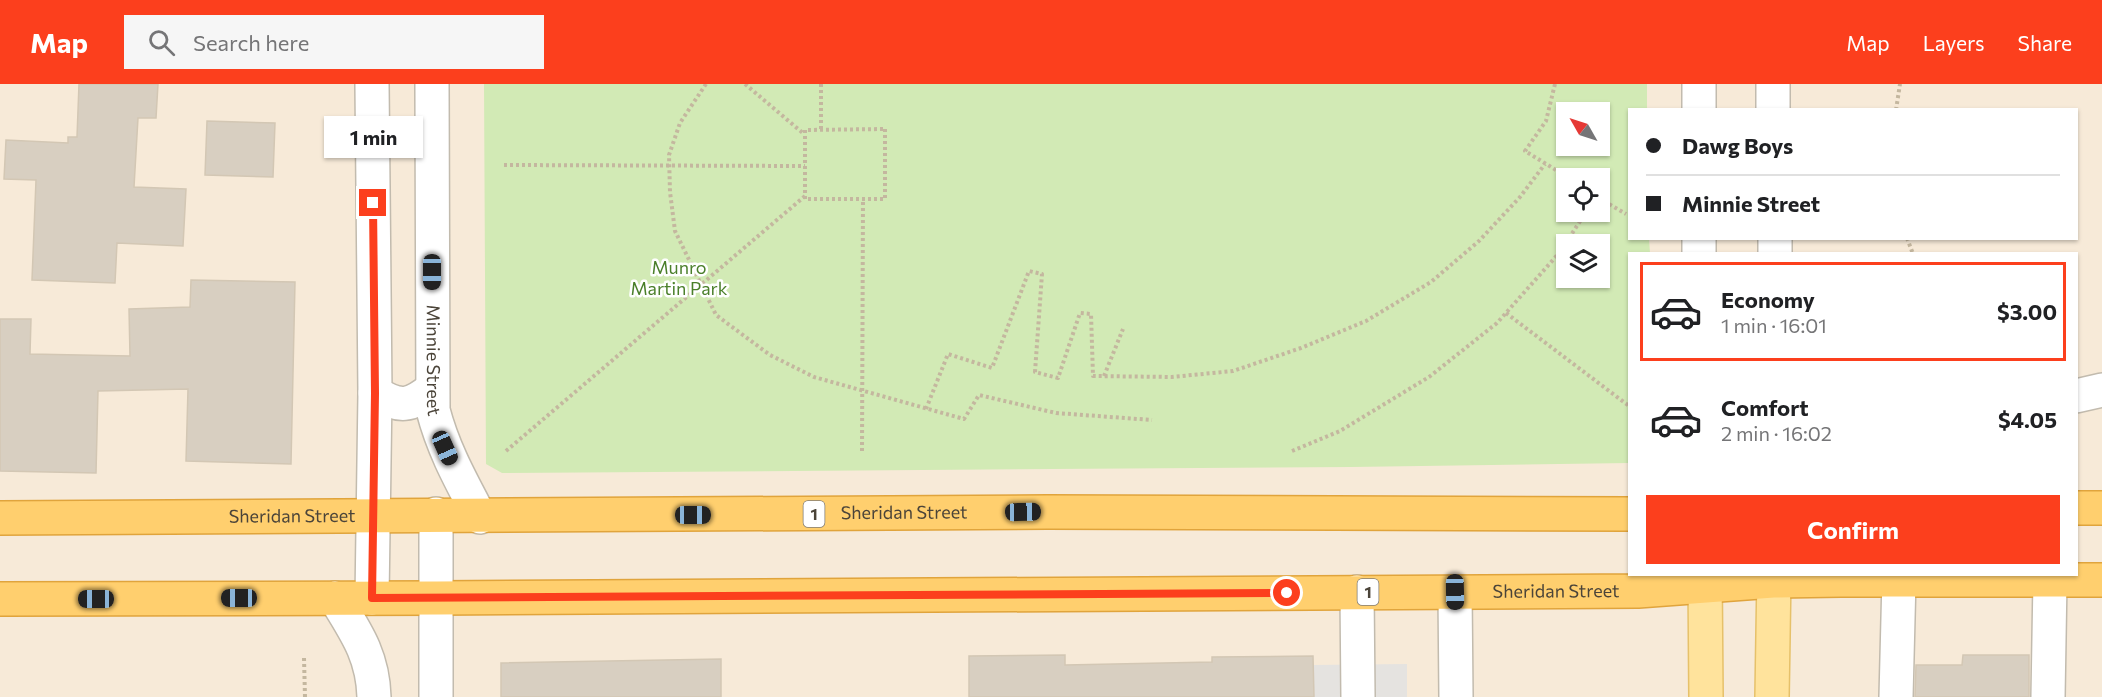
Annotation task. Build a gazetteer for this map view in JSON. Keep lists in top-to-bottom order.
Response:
{
  "streets": {
    "highway": ["Sheridan Street", "1"],
    "street": ["Minnie Street"]
  },
  "crossings": [
    ["Minnie Street", "Sheridan Street"]
  ],
  "parks": ["Munro Martin Park"],
  "north": "top left",
  "page": {
    "header": "Map",
    "search": "Search here",
    "nav": ["Map", "Layers", "Share"],
    "banner": ["Dawg Boys", "Minnie Street"],
    "bubble": "1 min",
    "list": [
      {
        "name": "Economy",
        "note": "1 min · 16:01",
        "value": "$3.00"
      },
      {
        "name": "Comfort",
        "note": "2 min · 16:02",
        "value": "$4.05"
      }
    ],
    "buttons": "Confirm"
  }
}
